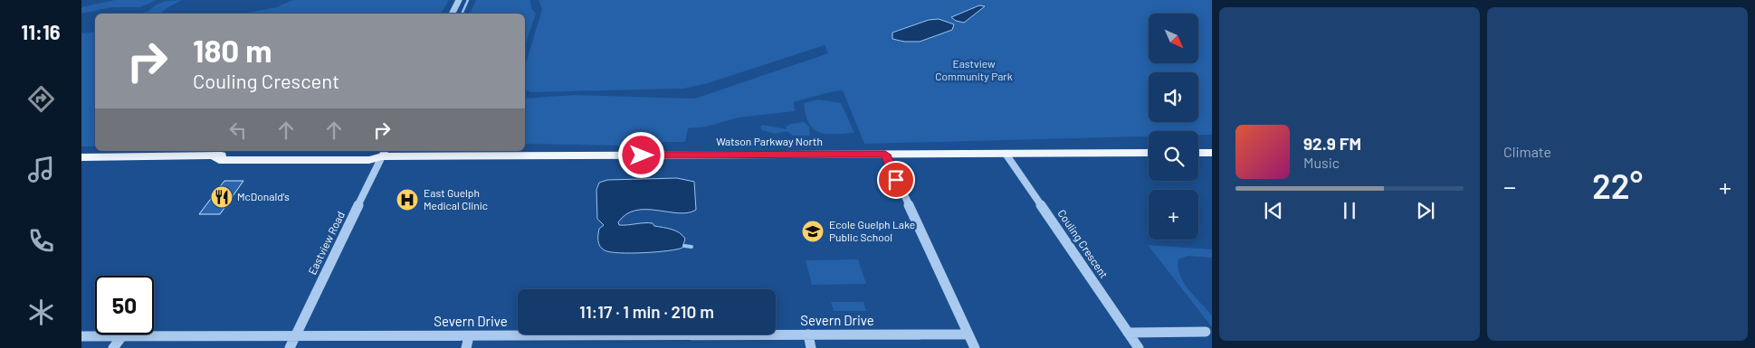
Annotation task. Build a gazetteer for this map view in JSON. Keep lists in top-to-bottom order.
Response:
{
  "streets": {
    "main road": ["Watson Parkway North"],
    "street": ["Eastview Road", "Couling Crescent", "Severn Drive"]
  },
  "crossings": [
    ["Watson Parkway North", "Eastview Road"],
    ["Watson Parkway North", "Couling Crescent"],
    ["Eastview Road", "Severn Drive"]
  ],
  "parks": ["Eastview Community Park"],
  "places": {
    "restaurant": ["McDonald's"],
    "hospital": ["East Guelph Medical Clinic"],
    "school or university": ["Ecole Guelph Lake Public School"]
  },
  "north": "bottom right",
  "page": {
    "tabs": "11:16",
    "tile": "Climate",
    "map_buttons": "+",
    "turn": ["180 m", "Couling Crescent"],
    "song": ["92.9 FM", "Music"],
    "heat": ["−", "22°", "+"],
    "limit": "50",
    "trip": "11:17 · 1 min · 210 m"
  }
}
